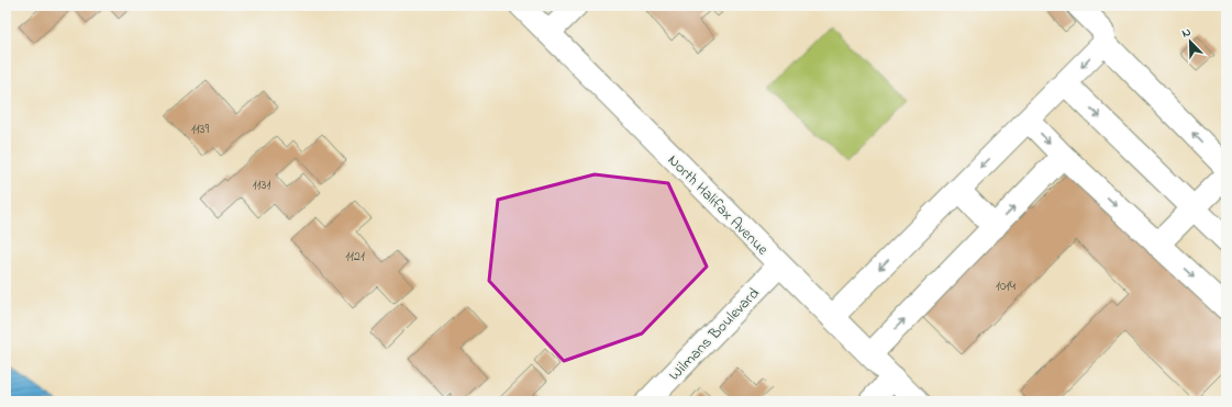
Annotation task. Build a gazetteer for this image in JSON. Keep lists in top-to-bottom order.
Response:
{
  "streets": {
    "street": ["North Halifax Avenue", "Wilmans Boulevard"]
  },
  "crossings": [
    ["North Halifax Avenue", "Wilmans Boulevard"]
  ],
  "house_numbers": [
    "1139",
    "1131",
    "1121",
    "1014"
  ],
  "north": "top left"
}
